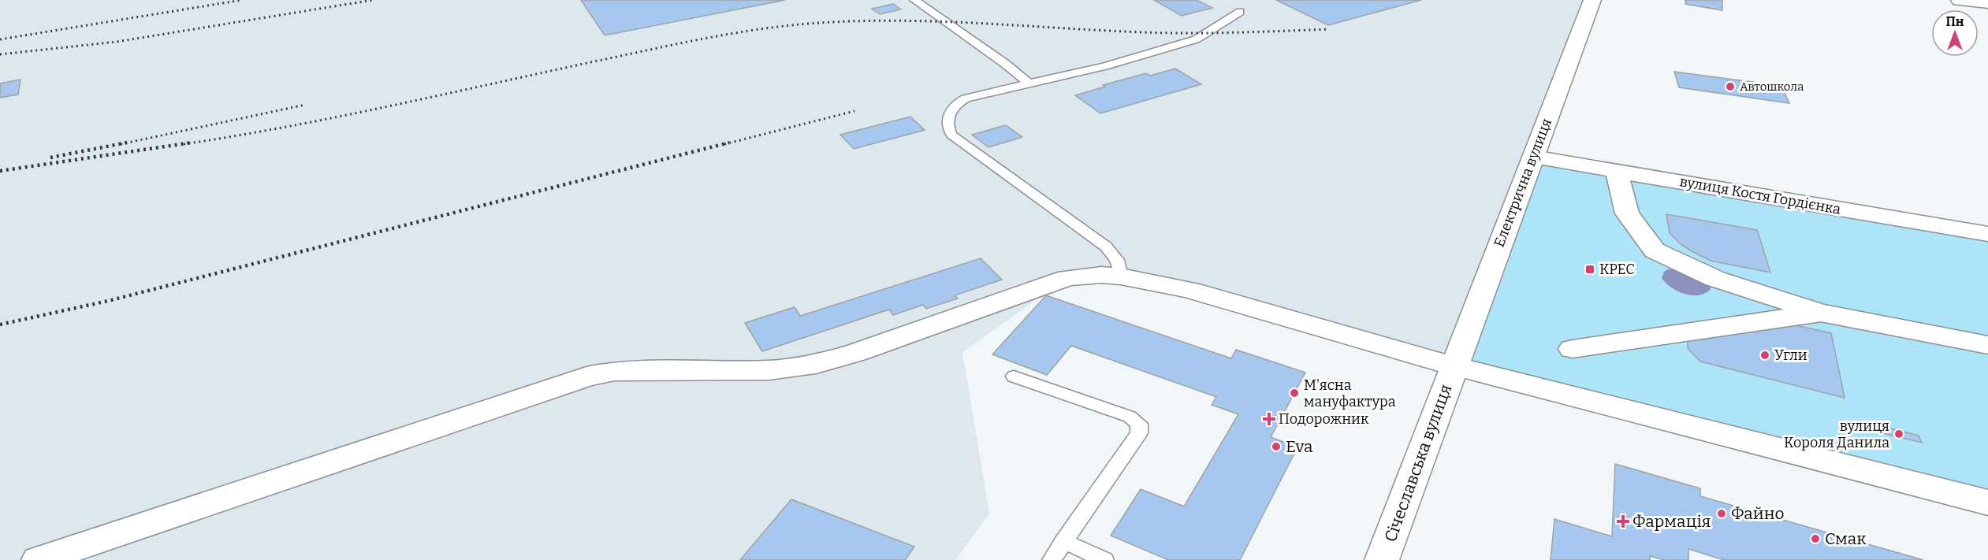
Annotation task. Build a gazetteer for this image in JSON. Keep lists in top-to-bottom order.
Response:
{
  "streets": {
    "street": ["Електрична вулиця", "вулиця Костя Гордієнка", "Січеславська вулиця"]
  },
  "crossings": [
    ["Електрична вулиця", "вулиця Костя Гордієнка"],
    ["Електрична вулиця", "Січеславська вулиця"]
  ],
  "places": {
    "other": [
      "Автошкола",
      "Угли",
      "М'ясна мануфактура",
      "вулиця Короля Данила",
      "Eva",
      "Файно",
      "Смак"
    ],
    "transit": ["КРЕС"],
    "health": ["Подорожник", "Фармація"]
  },
  "north": "top"
}
